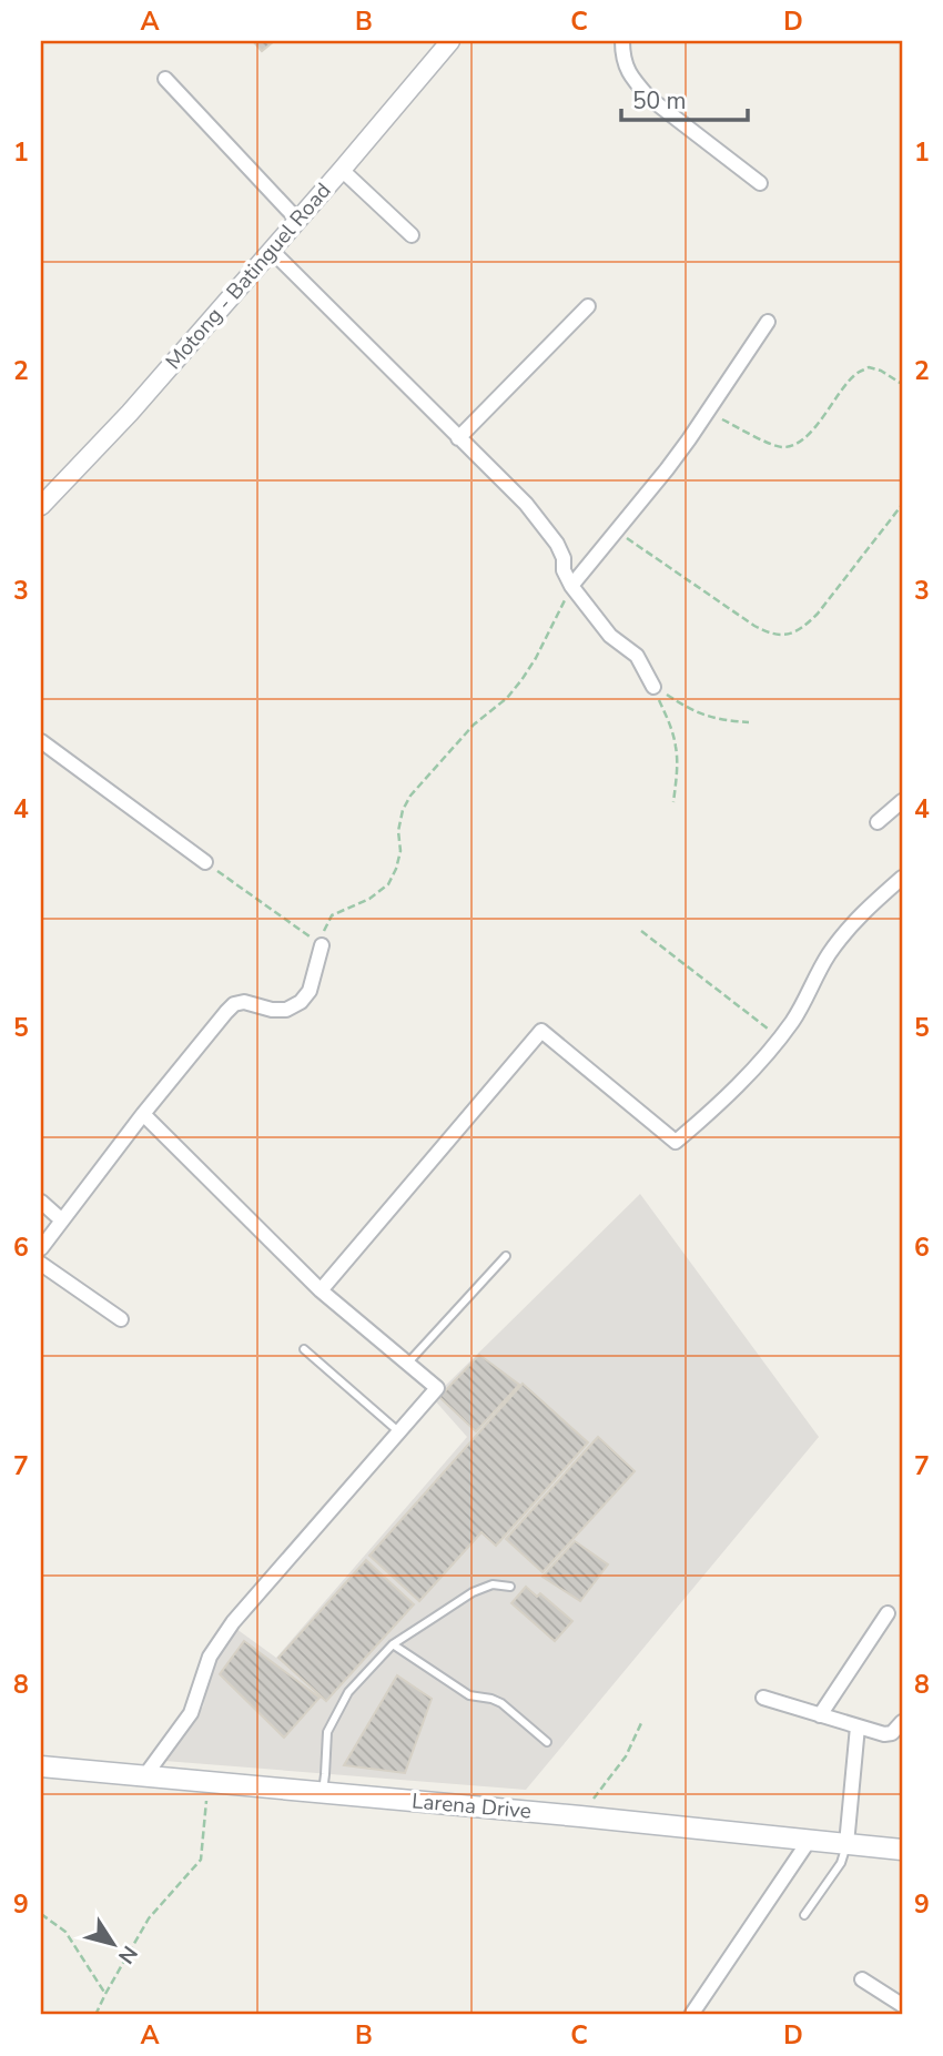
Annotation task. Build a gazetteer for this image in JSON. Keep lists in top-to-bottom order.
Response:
{
  "streets": {
    "main road": ["Larena Drive"],
    "street": ["Motong - Batinguel Road"]
  },
  "scale_bar": "50 m",
  "north": "bottom right",
  "grid": {
    "columns": [
      "A",
      "B",
      "C",
      "D"
    ],
    "rows": [
      "1",
      "2",
      "3",
      "4",
      "5",
      "6",
      "7",
      "8",
      "9"
    ]
  }
}
